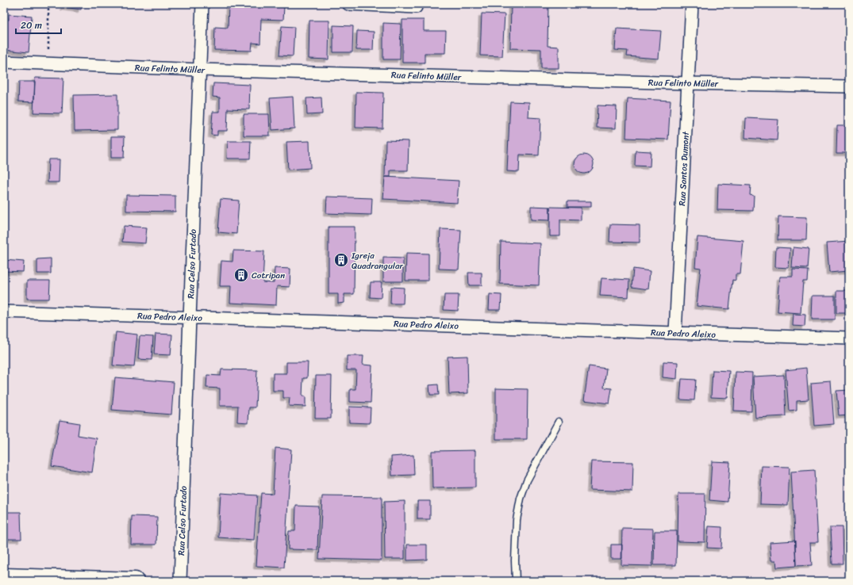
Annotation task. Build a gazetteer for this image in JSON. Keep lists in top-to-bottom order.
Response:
{
  "streets": {
    "street": [
      "Rua Felinto Müller",
      "Rua Santos Dumont",
      "Rua Celso Furtado",
      "Rua Pedro Aleixo"
    ]
  },
  "crossings": [
    ["Rua Felinto Müller", "Rua Santos Dumont"],
    ["Rua Felinto Müller", "Rua Celso Furtado"],
    ["Rua Santos Dumont", "Rua Pedro Aleixo"],
    ["Rua Celso Furtado", "Rua Pedro Aleixo"]
  ],
  "places": {
    "building": ["Igreja Quadrangular", "Cotripan"]
  },
  "scale_bar": "20 m"
}
